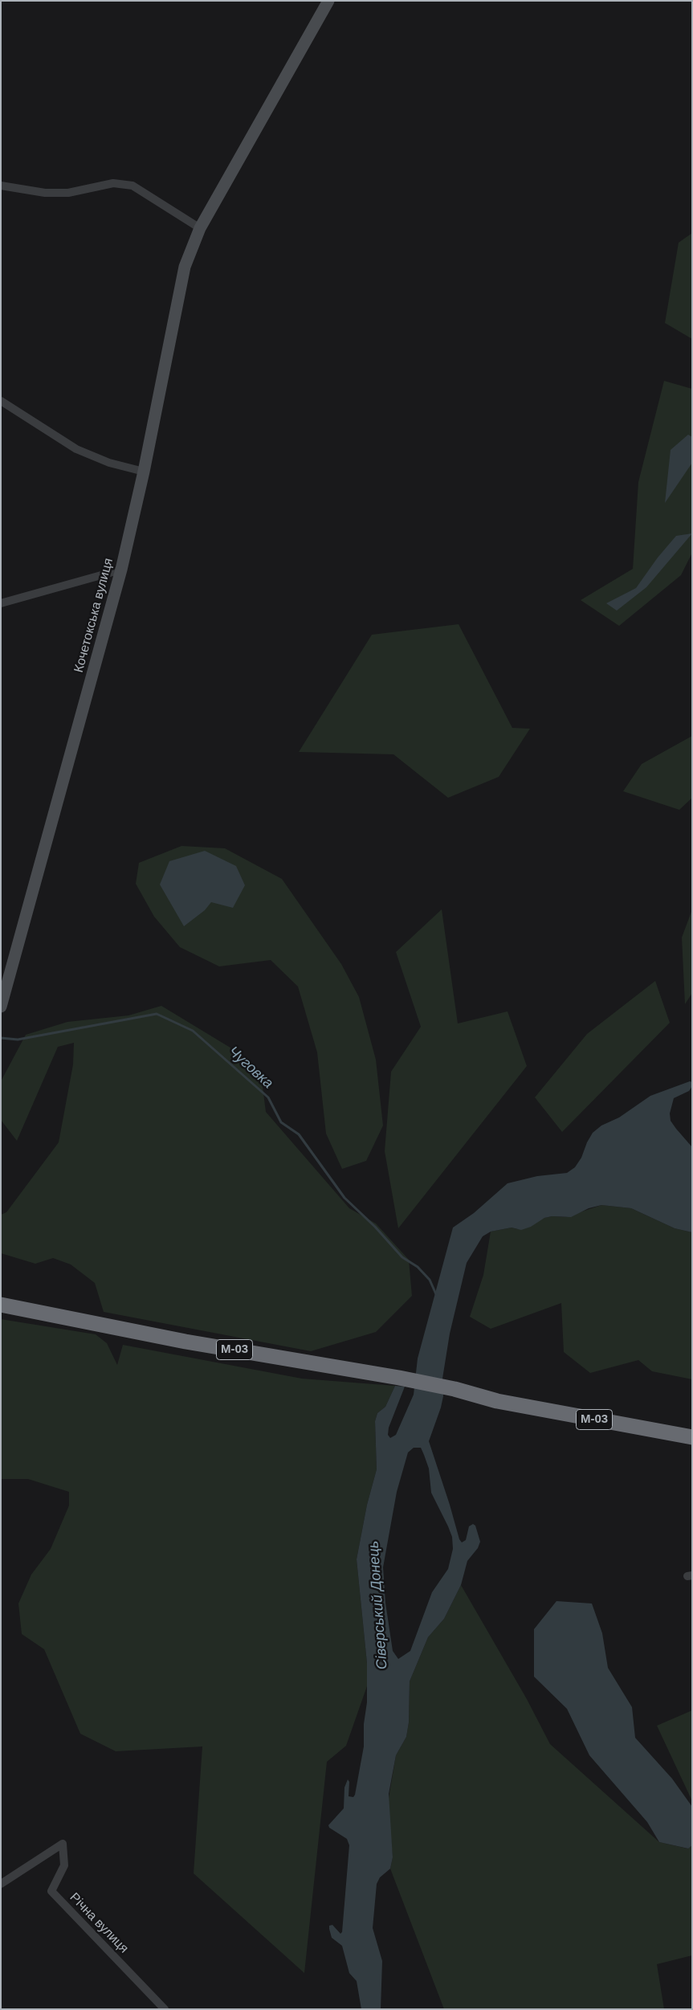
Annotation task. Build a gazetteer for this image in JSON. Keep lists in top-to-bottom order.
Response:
{
  "streets": {
    "highway": ["М-03"],
    "main road": ["Кочетокська вулиця"],
    "street": ["Річна вулиця"]
  },
  "water": ["Чуговка", "Сіверський Донець"]
}
